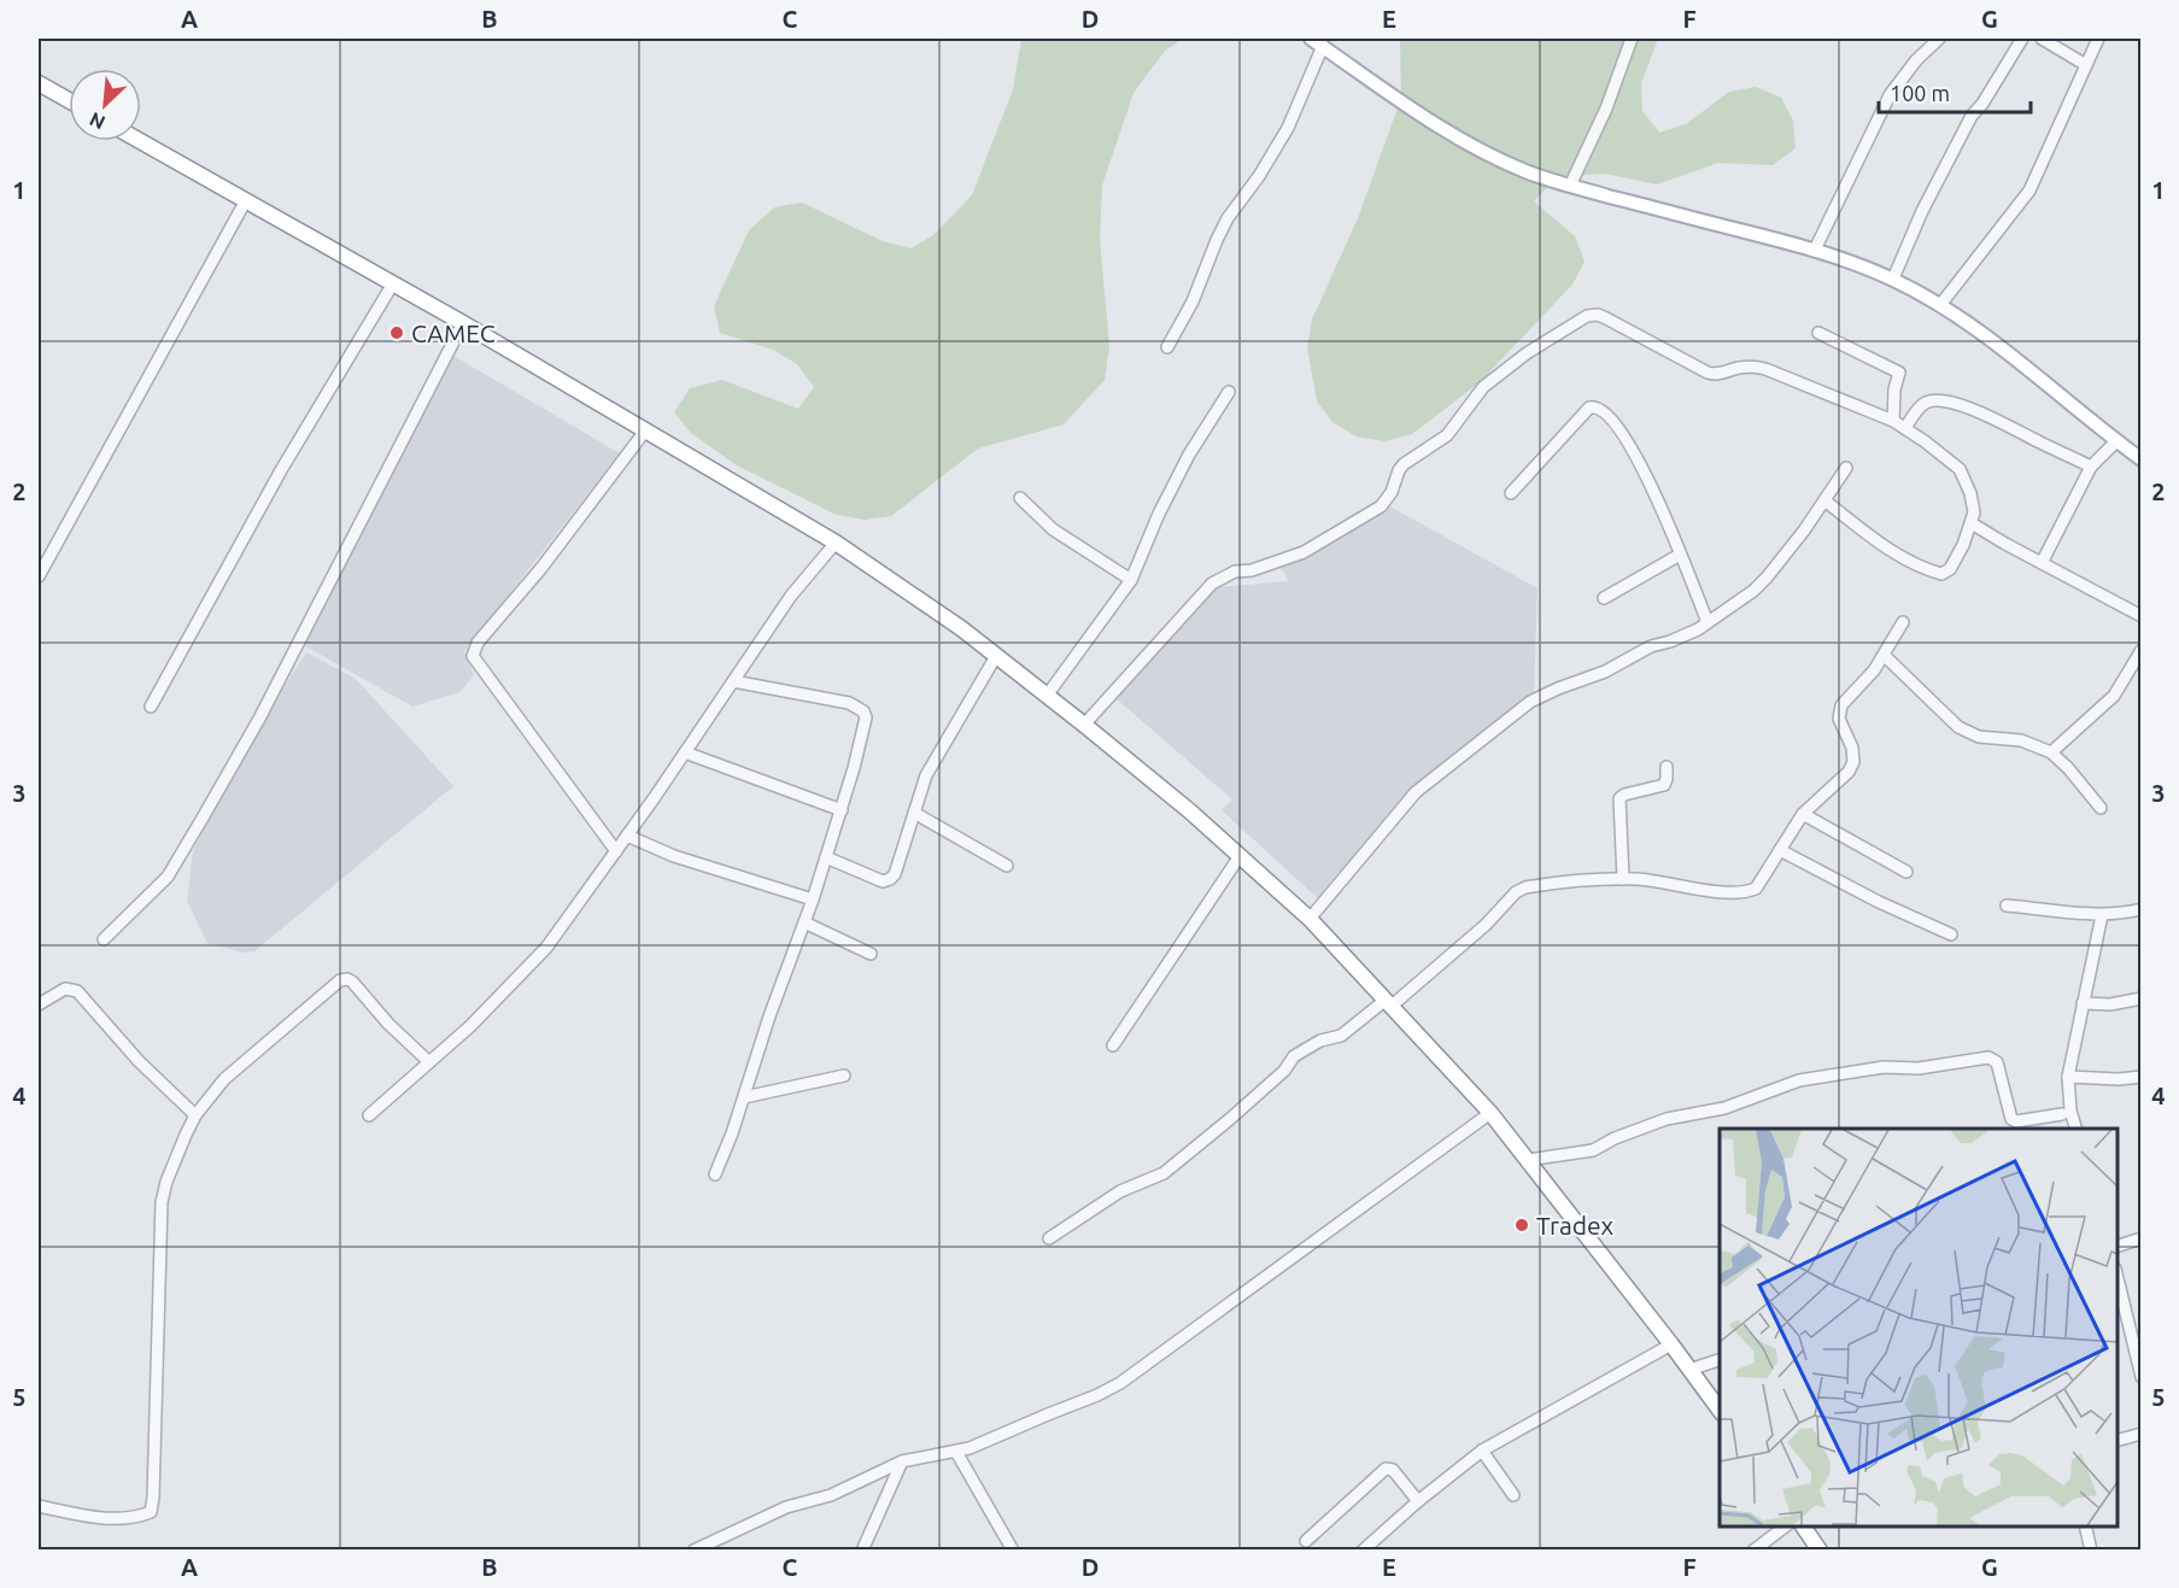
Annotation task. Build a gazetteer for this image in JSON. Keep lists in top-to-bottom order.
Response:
{
  "places": ["CAMEC", "Tradex"],
  "scale_bar": "100 m",
  "north": "bottom left",
  "grid": {
    "columns": [
      "A",
      "B",
      "C",
      "D",
      "E",
      "F",
      "G"
    ],
    "rows": [
      "1",
      "2",
      "3",
      "4",
      "5"
    ]
  }
}
